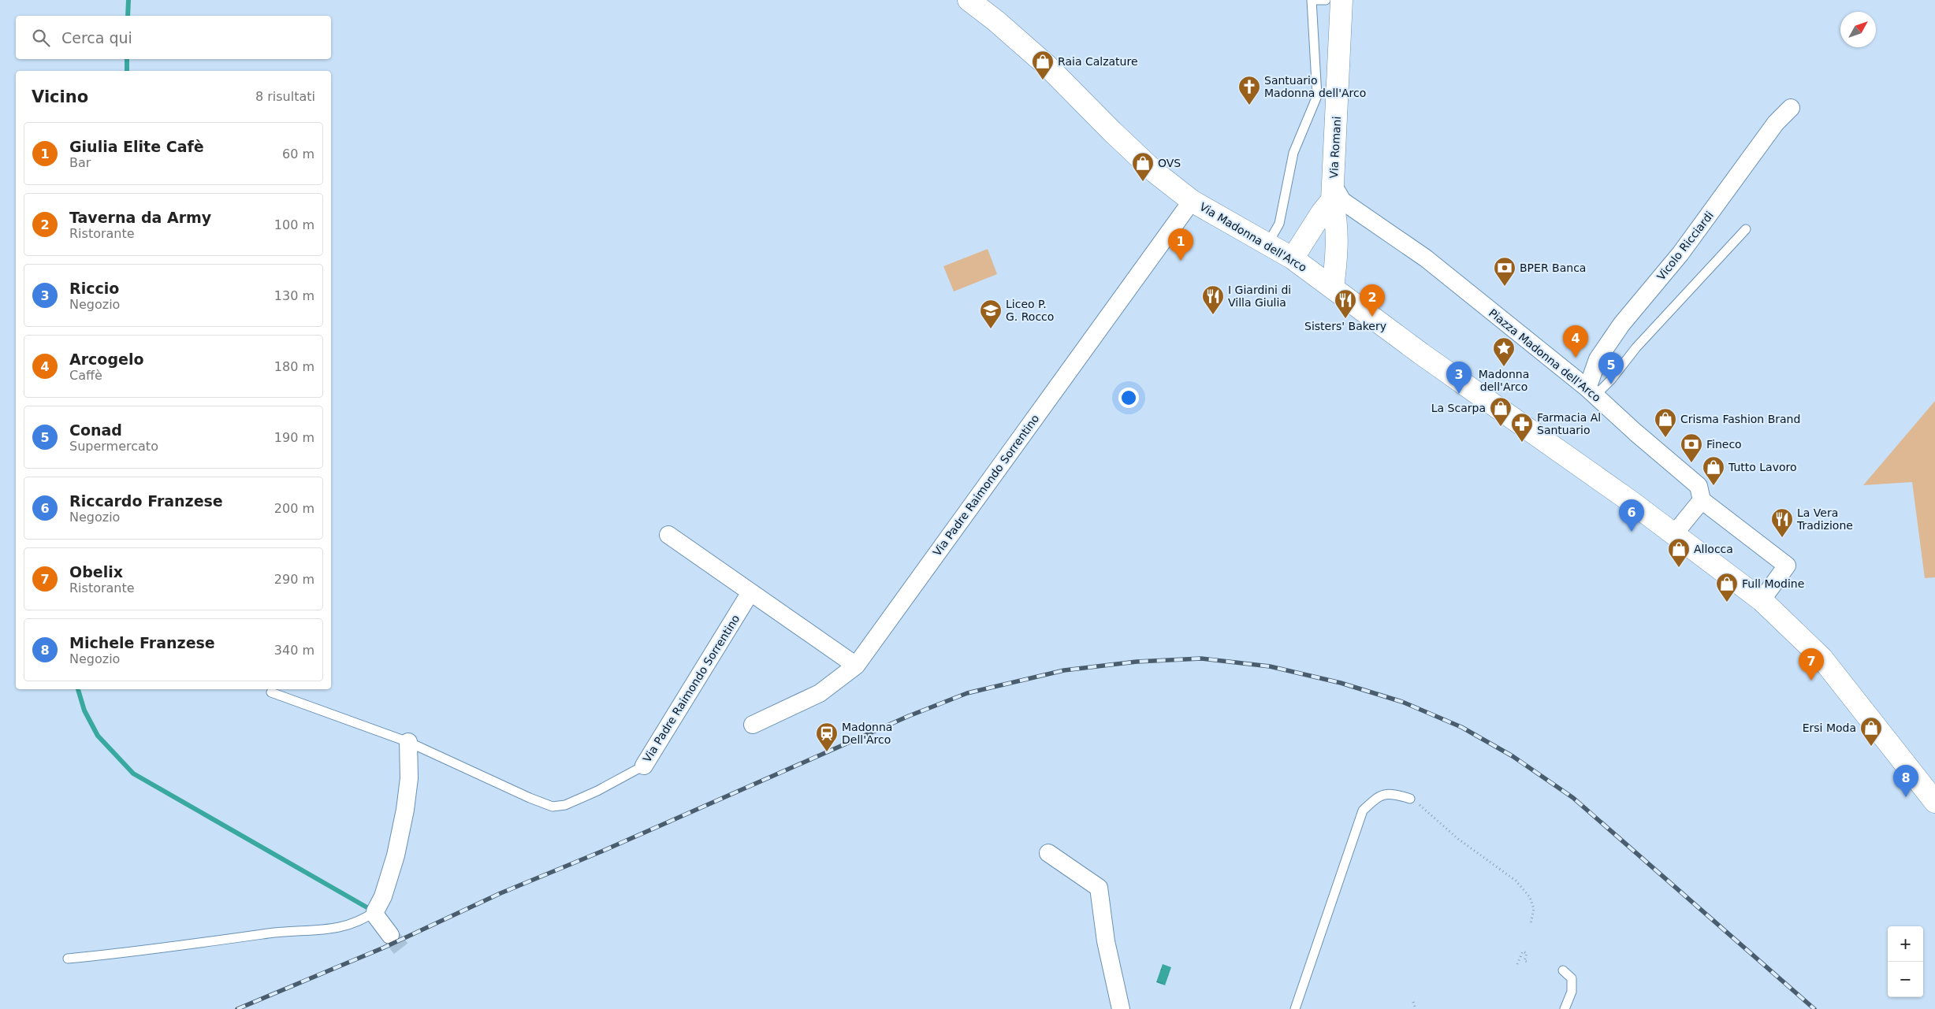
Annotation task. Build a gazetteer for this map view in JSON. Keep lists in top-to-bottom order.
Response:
{
  "streets": {
    "main road": ["Via Romani", "Via Madonna dell'Arco"],
    "street": ["Vicolo Ricciardi", "Piazza Madonna dell'Arco", "Via Padre Raimondo Sorrentino"]
  },
  "crossings": [
    ["Via Romani", "Via Madonna dell'Arco"],
    ["Via Romani", "Piazza Madonna dell'Arco"],
    ["Via Madonna dell'Arco", "Via Padre Raimondo Sorrentino"],
    ["Vicolo Ricciardi", "Piazza Madonna dell'Arco"]
  ],
  "places": {
    "shop": [
      "Raia Calzature",
      "OVS",
      "La Scarpa",
      "Crisma Fashion Brand",
      "Tutto Lavoro",
      "Allocca",
      "Full Modine",
      "Ersi Moda"
    ],
    "church": ["Santuario Madonna dell'Arco"],
    "bank": ["BPER Banca", "Fineco"],
    "restaurant": ["I Giardini di Villa Giulia", "Sisters' Bakery", "La Vera Tradizione"],
    "school or university": ["Liceo P. G. Rocco"],
    "place": ["Madonna dell'Arco"],
    "pharmacy": ["Farmacia Al Santuario"],
    "station": ["Madonna Dell'Arco"]
  },
  "north": "top right",
  "page": {
    "search": "Cerca qui",
    "heading": ["Vicino", "8 risultati"],
    "list": [
      {
        "mark": "1",
        "name": "Giulia Elite Cafè",
        "note": "Bar",
        "value": "60 m"
      },
      {
        "mark": "2",
        "name": "Taverna da Army",
        "note": "Ristorante",
        "value": "100 m"
      },
      {
        "mark": "3",
        "name": "Riccio",
        "note": "Negozio",
        "value": "130 m"
      },
      {
        "mark": "4",
        "name": "Arcogelo",
        "note": "Caffè",
        "value": "180 m"
      },
      {
        "mark": "5",
        "name": "Conad",
        "note": "Supermercato",
        "value": "190 m"
      },
      {
        "mark": "6",
        "name": "Riccardo Franzese",
        "note": "Negozio",
        "value": "200 m"
      },
      {
        "mark": "7",
        "name": "Obelix",
        "note": "Ristorante",
        "value": "290 m"
      },
      {
        "mark": "8",
        "name": "Michele Franzese",
        "note": "Negozio",
        "value": "340 m"
      }
    ],
    "pins": [
      "1",
      "2",
      "4",
      "5",
      "3",
      "6",
      "7",
      "8"
    ],
    "map_buttons": ["+", "−"]
  }
}
